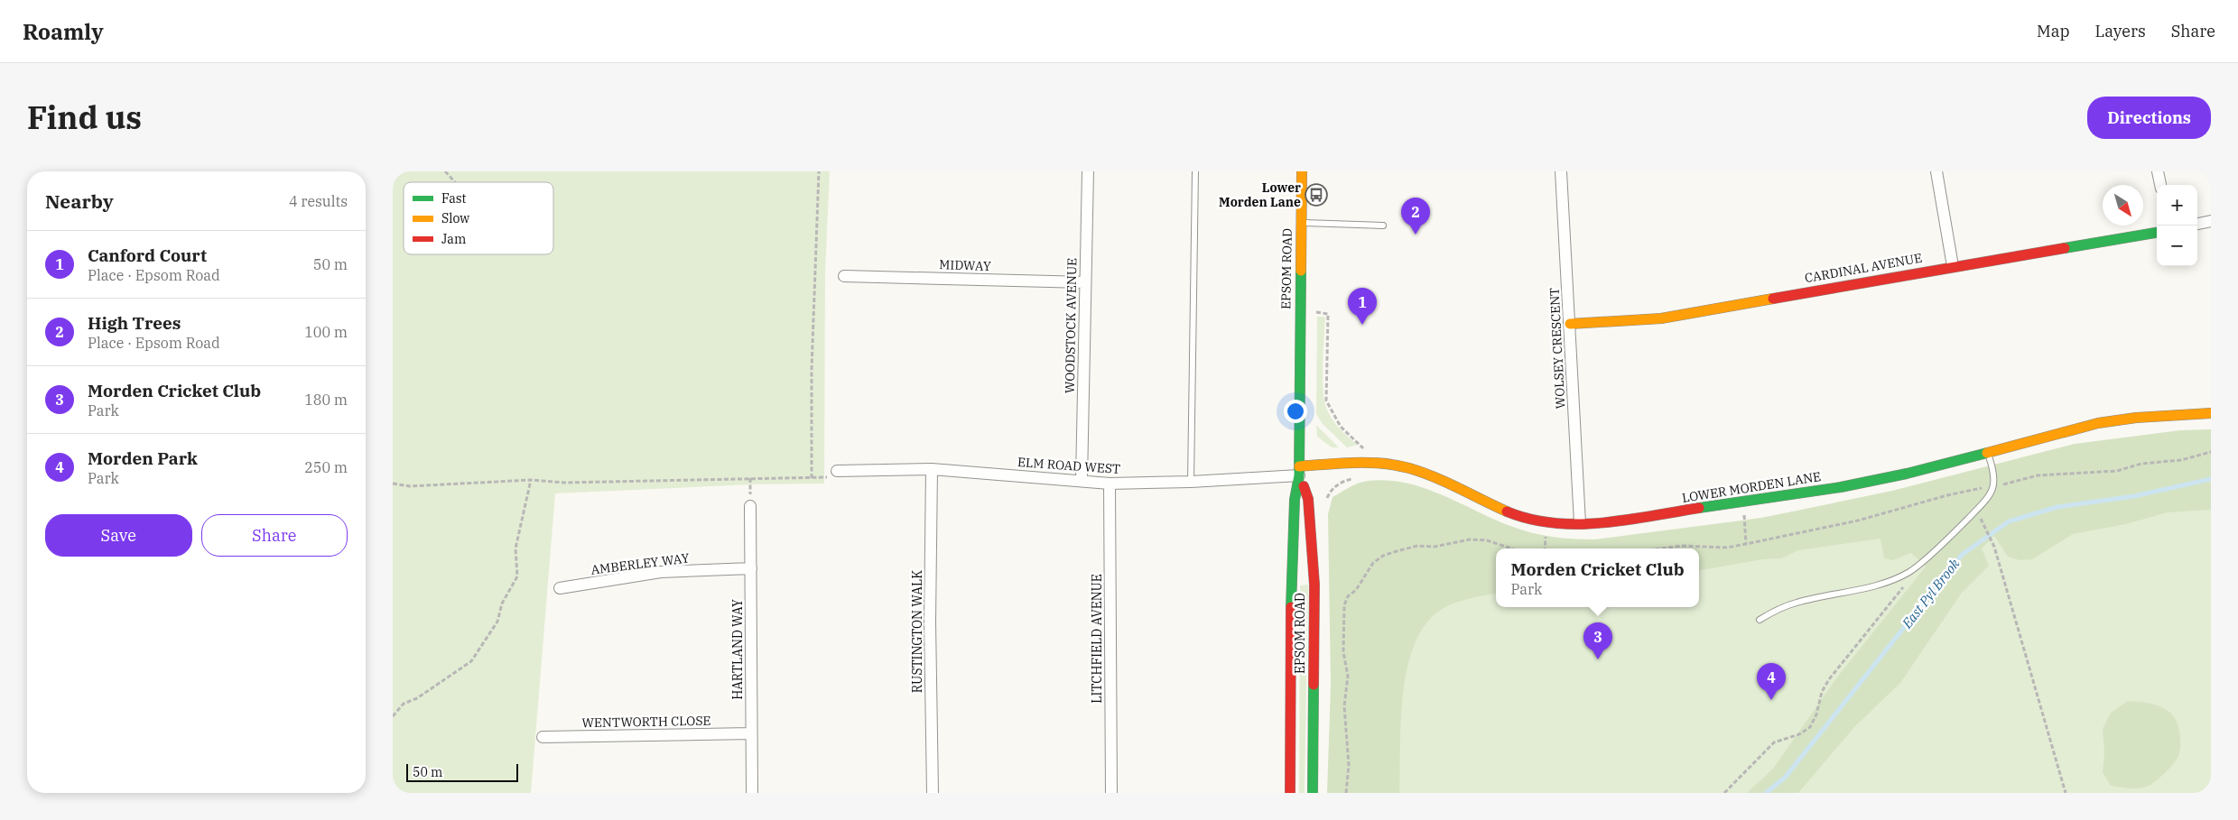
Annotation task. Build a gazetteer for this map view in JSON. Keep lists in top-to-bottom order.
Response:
{
  "streets": {
    "main road": ["CARDINAL AVENUE", "EPSOM ROAD", "LOWER MORDEN LANE"],
    "street": [
      "MIDWAY",
      "WOODSTOCK AVENUE",
      "WOLSEY CRESCENT",
      "ELM ROAD WEST",
      "AMBERLEY WAY",
      "RUSTINGTON WALK",
      "LITCHFIELD AVENUE",
      "HARTLAND WAY",
      "WENTWORTH CLOSE"
    ]
  },
  "crossings": [
    ["MIDWAY", "WOODSTOCK AVENUE"],
    ["CARDINAL AVENUE", "WOLSEY CRESCENT"],
    ["EPSOM ROAD", "ELM ROAD WEST"],
    ["EPSOM ROAD", "LOWER MORDEN LANE"],
    ["WOODSTOCK AVENUE", "ELM ROAD WEST"],
    ["WOLSEY CRESCENT", "LOWER MORDEN LANE"],
    ["ELM ROAD WEST", "LOWER MORDEN LANE"],
    ["ELM ROAD WEST", "RUSTINGTON WALK"],
    ["ELM ROAD WEST", "LITCHFIELD AVENUE"],
    ["AMBERLEY WAY", "HARTLAND WAY"],
    ["HARTLAND WAY", "WENTWORTH CLOSE"]
  ],
  "water": ["East Pyl Brook"],
  "places": {
    "bus stop": ["Lower Morden Lane"]
  },
  "legend": ["Fast", "Slow", "Jam"],
  "scale_bar": "50 m",
  "north": "bottom right",
  "page": {
    "header": "Roamly",
    "nav": ["Map", "Layers", "Share"],
    "title": "Find us",
    "buttons": [
      "Directions",
      ["Save", "Share"]
    ],
    "heading": ["Nearby", "4 results"],
    "map_buttons": ["+", "−"],
    "pins": [
      "2",
      "1",
      "3",
      "4"
    ],
    "list": [
      {
        "mark": "1",
        "name": "Canford Court",
        "note": "Place · Epsom Road",
        "value": "50 m"
      },
      {
        "mark": "2",
        "name": "High Trees",
        "note": "Place · Epsom Road",
        "value": "100 m"
      },
      {
        "mark": "3",
        "name": "Morden Cricket Club",
        "note": "Park",
        "value": "180 m"
      },
      {
        "mark": "4",
        "name": "Morden Park",
        "note": "Park",
        "value": "250 m"
      }
    ],
    "popup": ["Morden Cricket Club", "Park"],
    "scale": "50 m"
  }
}
